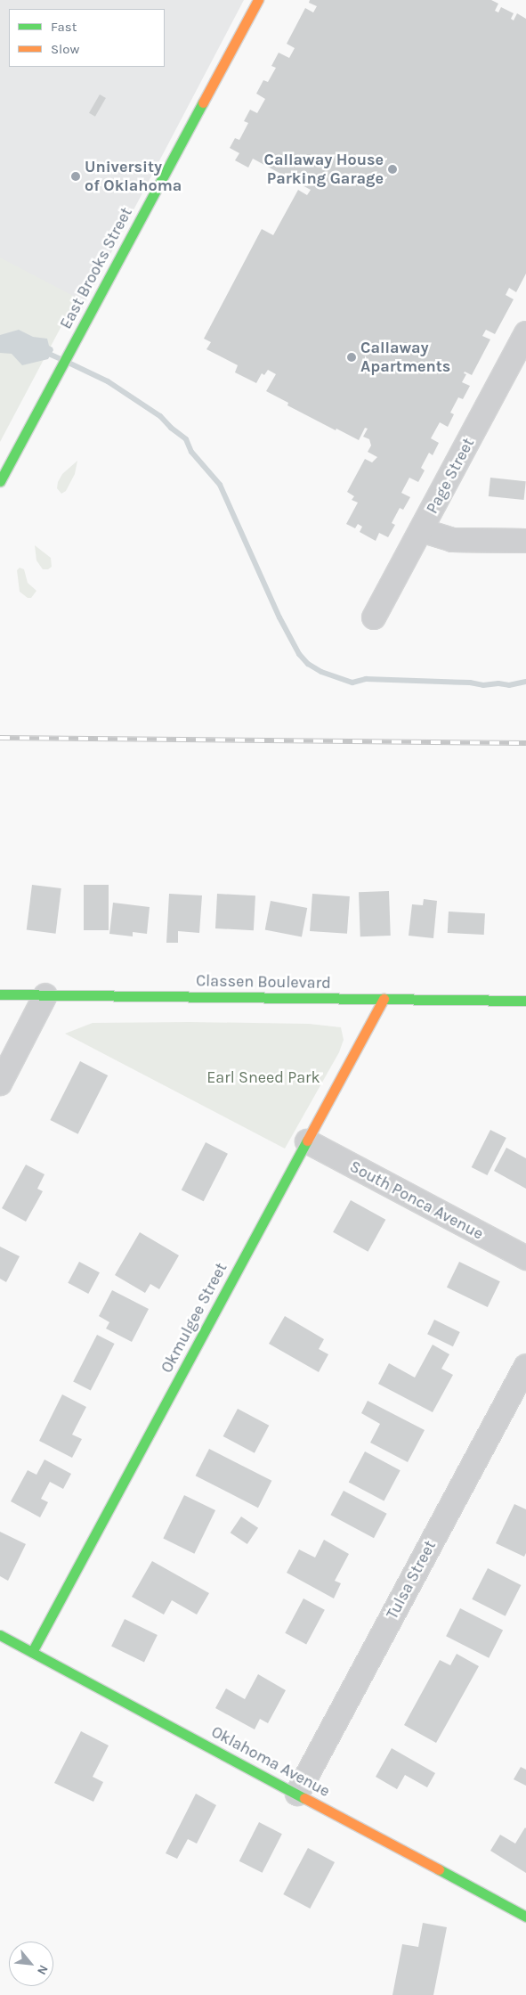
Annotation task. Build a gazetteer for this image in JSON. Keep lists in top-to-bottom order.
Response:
{
  "streets": {
    "street": [
      "East Brooks Street",
      "Page Street",
      "Classen Boulevard",
      "South Ponca Avenue",
      "Okmulgee Street",
      "Tulsa Street",
      "Oklahoma Avenue"
    ]
  },
  "crossings": [
    ["Classen Boulevard", "Okmulgee Street"],
    ["South Ponca Avenue", "Okmulgee Street"],
    ["Okmulgee Street", "Oklahoma Avenue"],
    ["Tulsa Street", "Oklahoma Avenue"]
  ],
  "parks": ["Earl Sneed Park"],
  "places": ["Callaway House Parking Garage", "University of Oklahoma", "Callaway Apartments"],
  "legend": ["Fast", "Slow"],
  "north": "bottom right"
}
